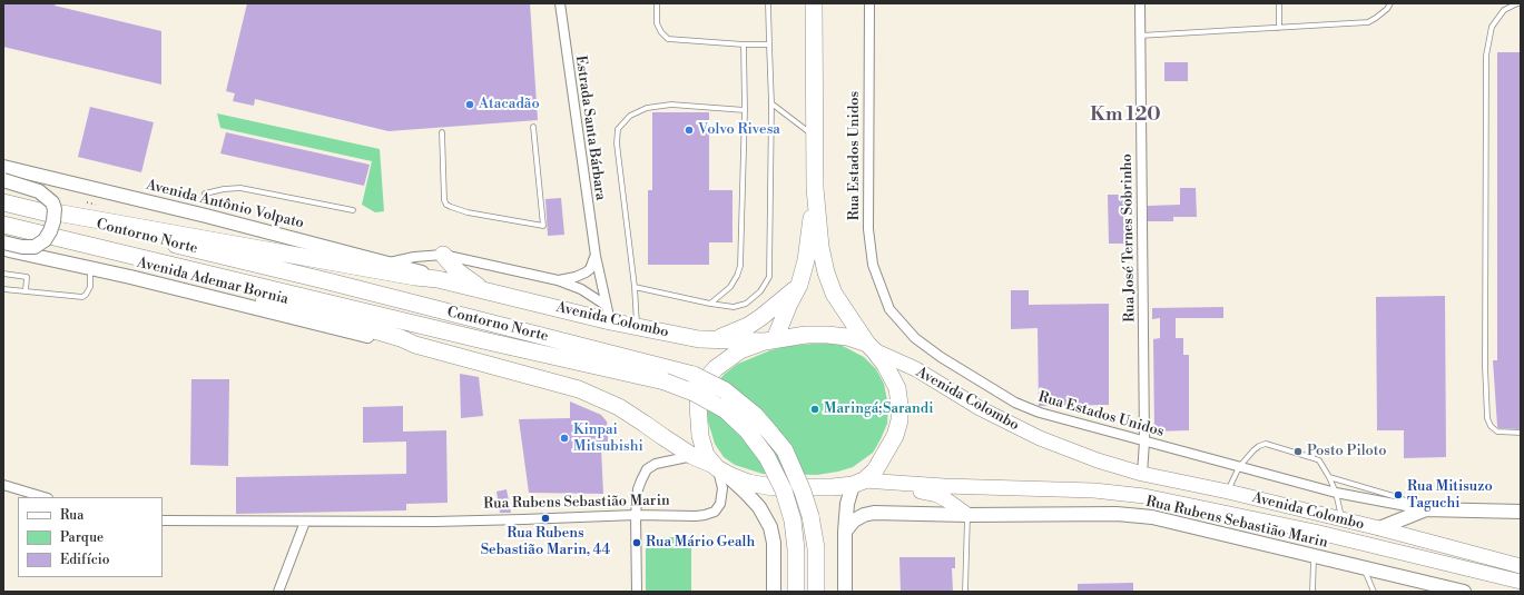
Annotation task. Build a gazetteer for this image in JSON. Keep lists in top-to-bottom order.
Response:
{
  "streets": {
    "highway": ["Contorno Norte", "Avenida Colombo"],
    "street": [
      "Estrada Santa Bárbara",
      "Rua Estados Unidos",
      "Avenida Antônio Volpato",
      "Rua José Ternes Sobrinho",
      "Avenida Ademar Bornia",
      "Rua Rubens Sebastião Marin"
    ]
  },
  "crossings": [
    ["Estrada Santa Bárbara", "Avenida Colombo"],
    ["Rua Estados Unidos", "Rua José Ternes Sobrinho"],
    ["Avenida Antônio Volpato", "Avenida Colombo"],
    ["Contorno Norte", "Avenida Colombo"],
    ["Rua José Ternes Sobrinho", "Avenida Colombo"],
    ["Avenida Ademar Bornia", "Avenida Colombo"],
    ["Avenida Colombo", "Rua Rubens Sebastião Marin"]
  ],
  "districts": ["Km 120"],
  "places": [
    "Atacadão",
    "Volvo Rivesa",
    "Maringá;Sarandi",
    "Kinpai Mitsubishi",
    "Posto Piloto",
    "Rua Mitisuzo Taguchi",
    "Rua Rubens Sebastião Marin, 44",
    "Rua Mário Gealh"
  ],
  "legend": ["Rua", "Parque", "Edifício"]
}
